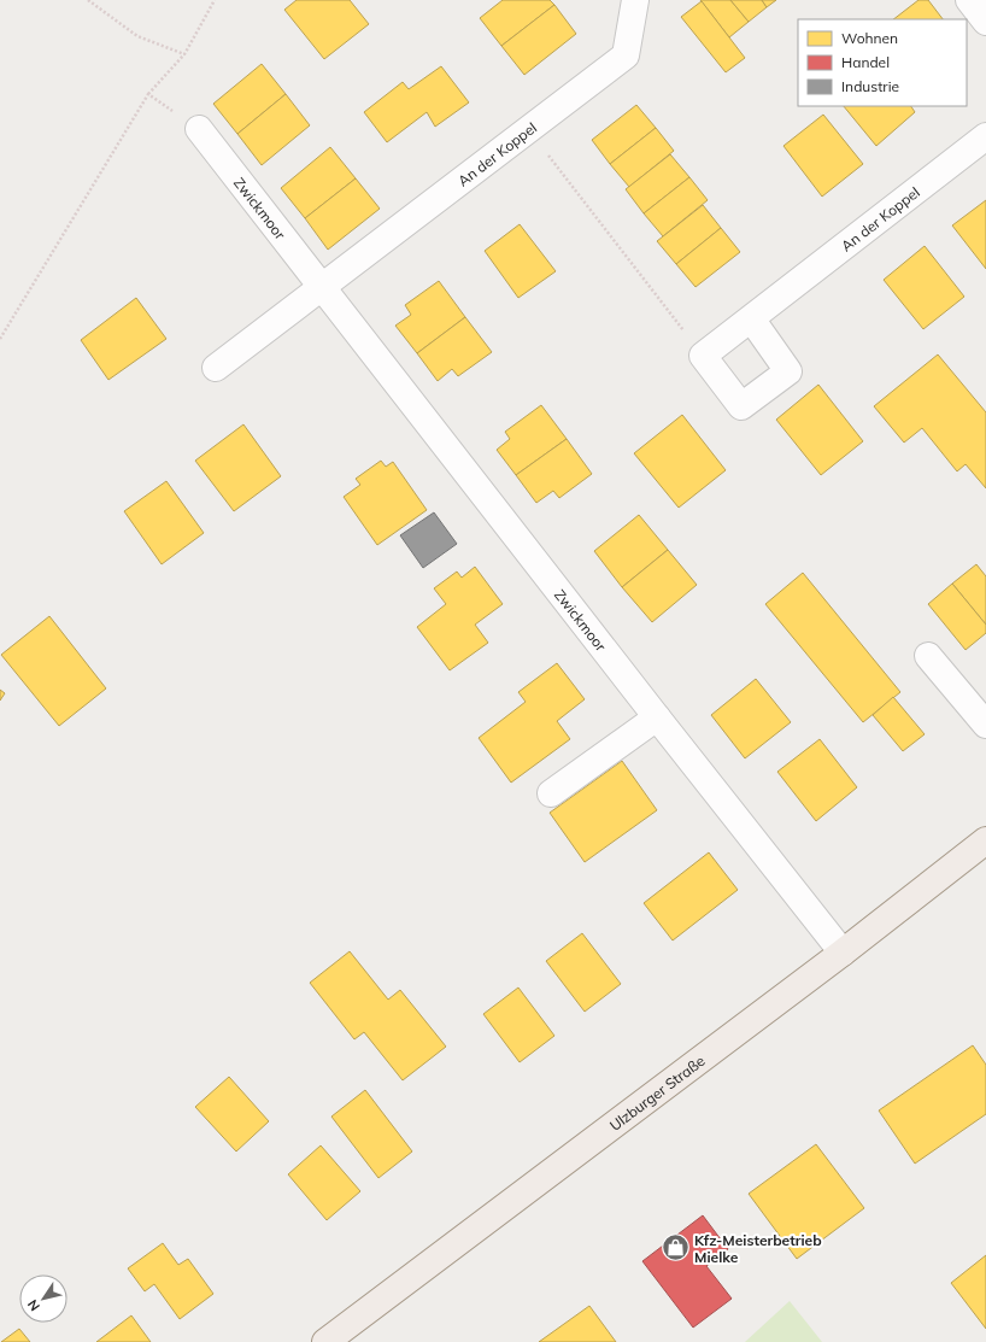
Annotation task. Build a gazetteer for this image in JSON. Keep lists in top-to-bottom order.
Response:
{
  "streets": {
    "main road": ["Ulzburger Straße"],
    "street": ["An der Koppel", "Zwickmoor"]
  },
  "crossings": [
    ["An der Koppel", "Zwickmoor"],
    ["Zwickmoor", "Ulzburger Straße"]
  ],
  "places": {
    "shop": ["Kfz-Meisterbetrieb Mielke"]
  },
  "legend": ["Wohnen", "Handel", "Industrie"],
  "north": "bottom left"
}
